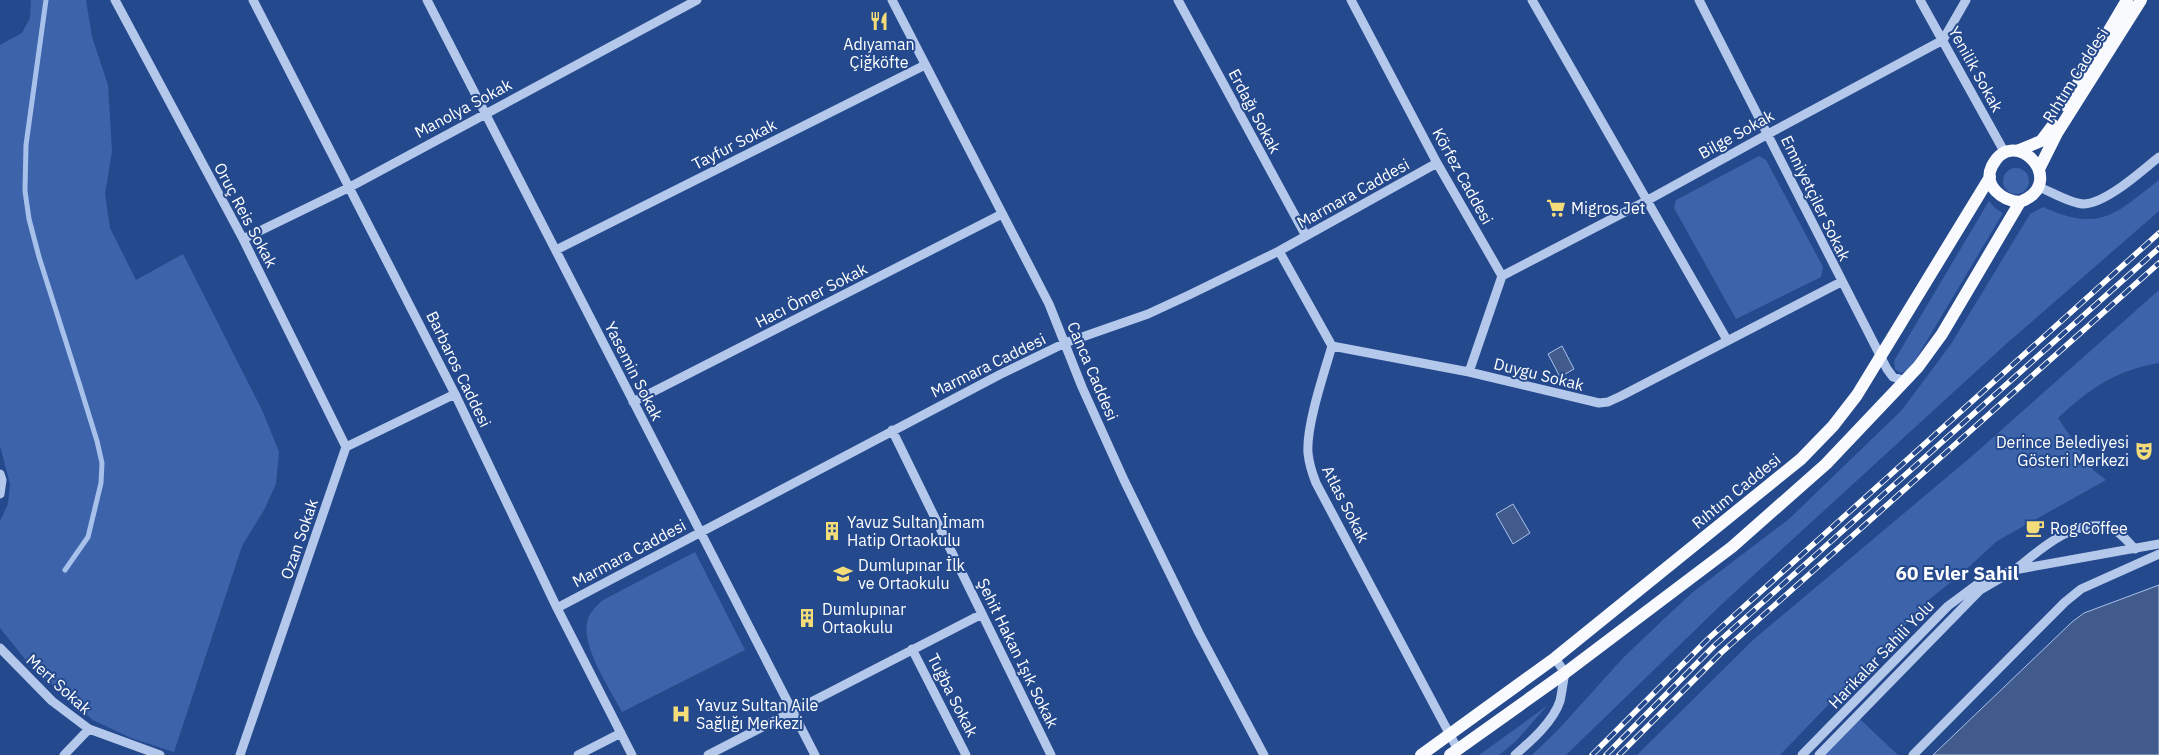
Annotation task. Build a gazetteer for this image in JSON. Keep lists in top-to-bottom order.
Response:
{
  "streets": {
    "main road": ["Rıhtım Caddesi"],
    "street": [
      "Yenilik Sokak",
      "Manolya Sokak",
      "Erdağı Sokak",
      "Bilge Sokak",
      "Tayfur Sokak",
      "Körfez Caddesi",
      "Marmara Caddesi",
      "Emniyetçiler Sokak",
      "Oruç Reis Sokak",
      "Hacı Ömer Sokak",
      "Barbaros Caddesi",
      "Yasemin Sokak",
      "Canca Caddesi",
      "Duygu Sokak",
      "Atlas Sokak",
      "Ozan Sokak",
      "Şehit Hakan Işık Sokak",
      "Harikalar Sahili Yolu",
      "Mert Sokak",
      "Tuğba Sokak"
    ]
  },
  "crossings": [
    ["Yenilik Sokak", "Rıhtım Caddesi"],
    ["Yenilik Sokak", "Bilge Sokak"],
    ["Rıhtım Caddesi", "Emniyetçiler Sokak"],
    ["Rıhtım Caddesi", "Atlas Sokak"],
    ["Manolya Sokak", "Oruç Reis Sokak"],
    ["Manolya Sokak", "Barbaros Caddesi"],
    ["Manolya Sokak", "Yasemin Sokak"],
    ["Erdağı Sokak", "Marmara Caddesi"],
    ["Bilge Sokak", "Körfez Caddesi"],
    ["Bilge Sokak", "Emniyetçiler Sokak"],
    ["Tayfur Sokak", "Yasemin Sokak"],
    ["Tayfur Sokak", "Canca Caddesi"],
    ["Körfez Caddesi", "Marmara Caddesi"],
    ["Marmara Caddesi", "Barbaros Caddesi"],
    ["Marmara Caddesi", "Yasemin Sokak"],
    ["Marmara Caddesi", "Canca Caddesi"],
    ["Marmara Caddesi", "Şehit Hakan Işık Sokak"],
    ["Emniyetçiler Sokak", "Duygu Sokak"],
    ["Oruç Reis Sokak", "Ozan Sokak"],
    ["Hacı Ömer Sokak", "Yasemin Sokak"],
    ["Hacı Ömer Sokak", "Canca Caddesi"],
    ["Duygu Sokak", "Atlas Sokak"]
  ],
  "districts": ["60 Evler Sahil"],
  "places": {
    "restaurant": ["Adıyaman Çiğköfte"],
    "supermarket": ["Migros Jet"],
    "theatre": ["Derince Belediyesi Gösteri Merkezi"],
    "cafe": ["Rog Coffee"],
    "building": ["Yavuz Sultan İmam Hatip Ortaokulu", "Dumlupınar Ortaokulu"],
    "school or university": ["Dumlupınar İlk ve Ortaokulu"],
    "hospital": ["Yavuz Sultan Aile Sağlığı Merkezi"]
  }
}
